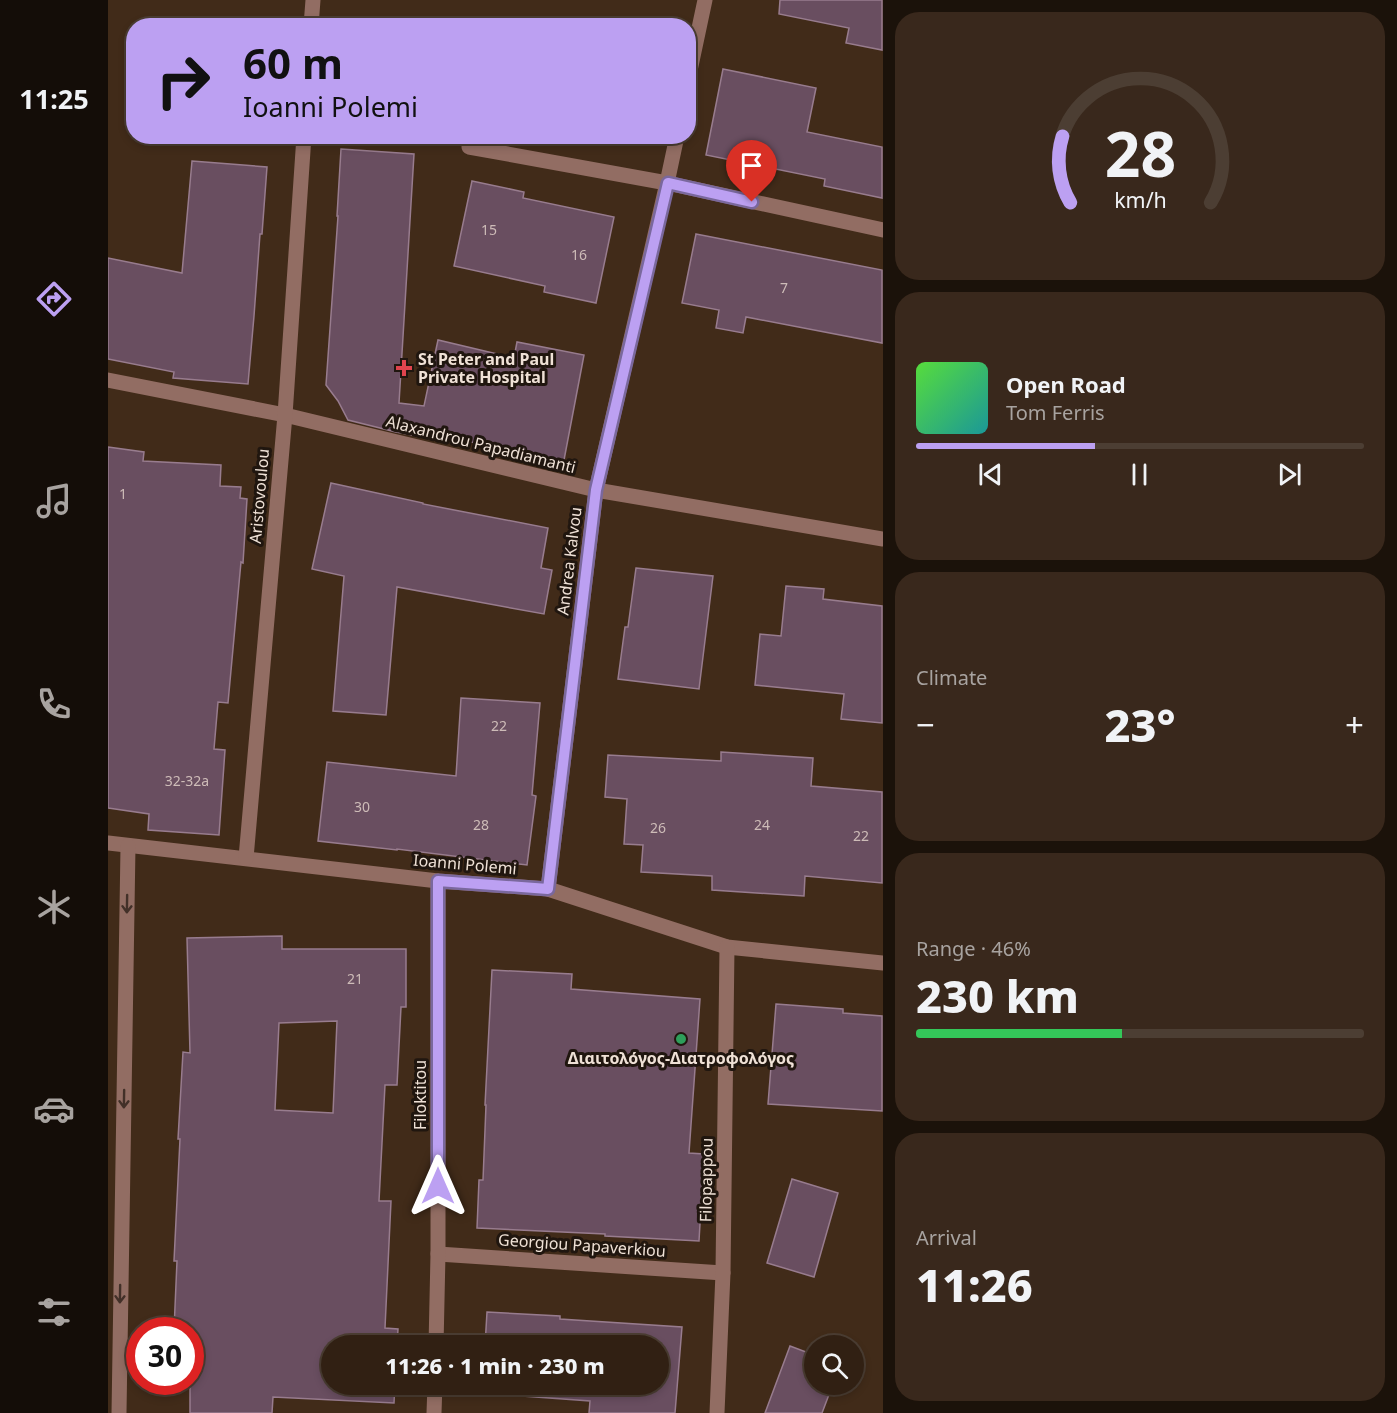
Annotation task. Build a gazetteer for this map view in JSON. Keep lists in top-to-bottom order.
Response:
{
  "streets": {
    "street": [
      "Alaxandrou Papadiamanti",
      "Aristovoulou",
      "Andrea Kalvou",
      "Ioanni Polemi",
      "Filoktitou",
      "Filopappou",
      "Georgiou Papaverkiou"
    ]
  },
  "crossings": [
    ["Alaxandrou Papadiamanti", "Aristovoulou"],
    ["Alaxandrou Papadiamanti", "Andrea Kalvou"],
    ["Aristovoulou", "Ioanni Polemi"],
    ["Andrea Kalvou", "Ioanni Polemi"],
    ["Ioanni Polemi", "Filoktitou"],
    ["Ioanni Polemi", "Filopappou"],
    ["Filoktitou", "Georgiou Papaverkiou"],
    ["Filopappou", "Georgiou Papaverkiou"]
  ],
  "places": {
    "health": ["St Peter and Paul Private Hospital"],
    "other": ["Διαιτολόγος-Διατροφολόγος"]
  },
  "house_numbers": [
    "15",
    "16",
    "7",
    "1",
    "22",
    "32-32a",
    "30",
    "28",
    "24",
    "26",
    "22",
    "21"
  ],
  "page": {
    "tabs": "11:25",
    "turn": ["60 m", "Ioanni Polemi"],
    "song": ["Open Road", "Tom Ferris"],
    "tile": [
      "Climate",
      ["Range · 46%", "230 km"],
      ["Arrival", "11:26"]
    ],
    "heat": ["−", "23°", "+"],
    "limit": "30",
    "trip": "11:26 · 1 min · 230 m",
    "gauge": ["28", "km/h"]
  }
}
